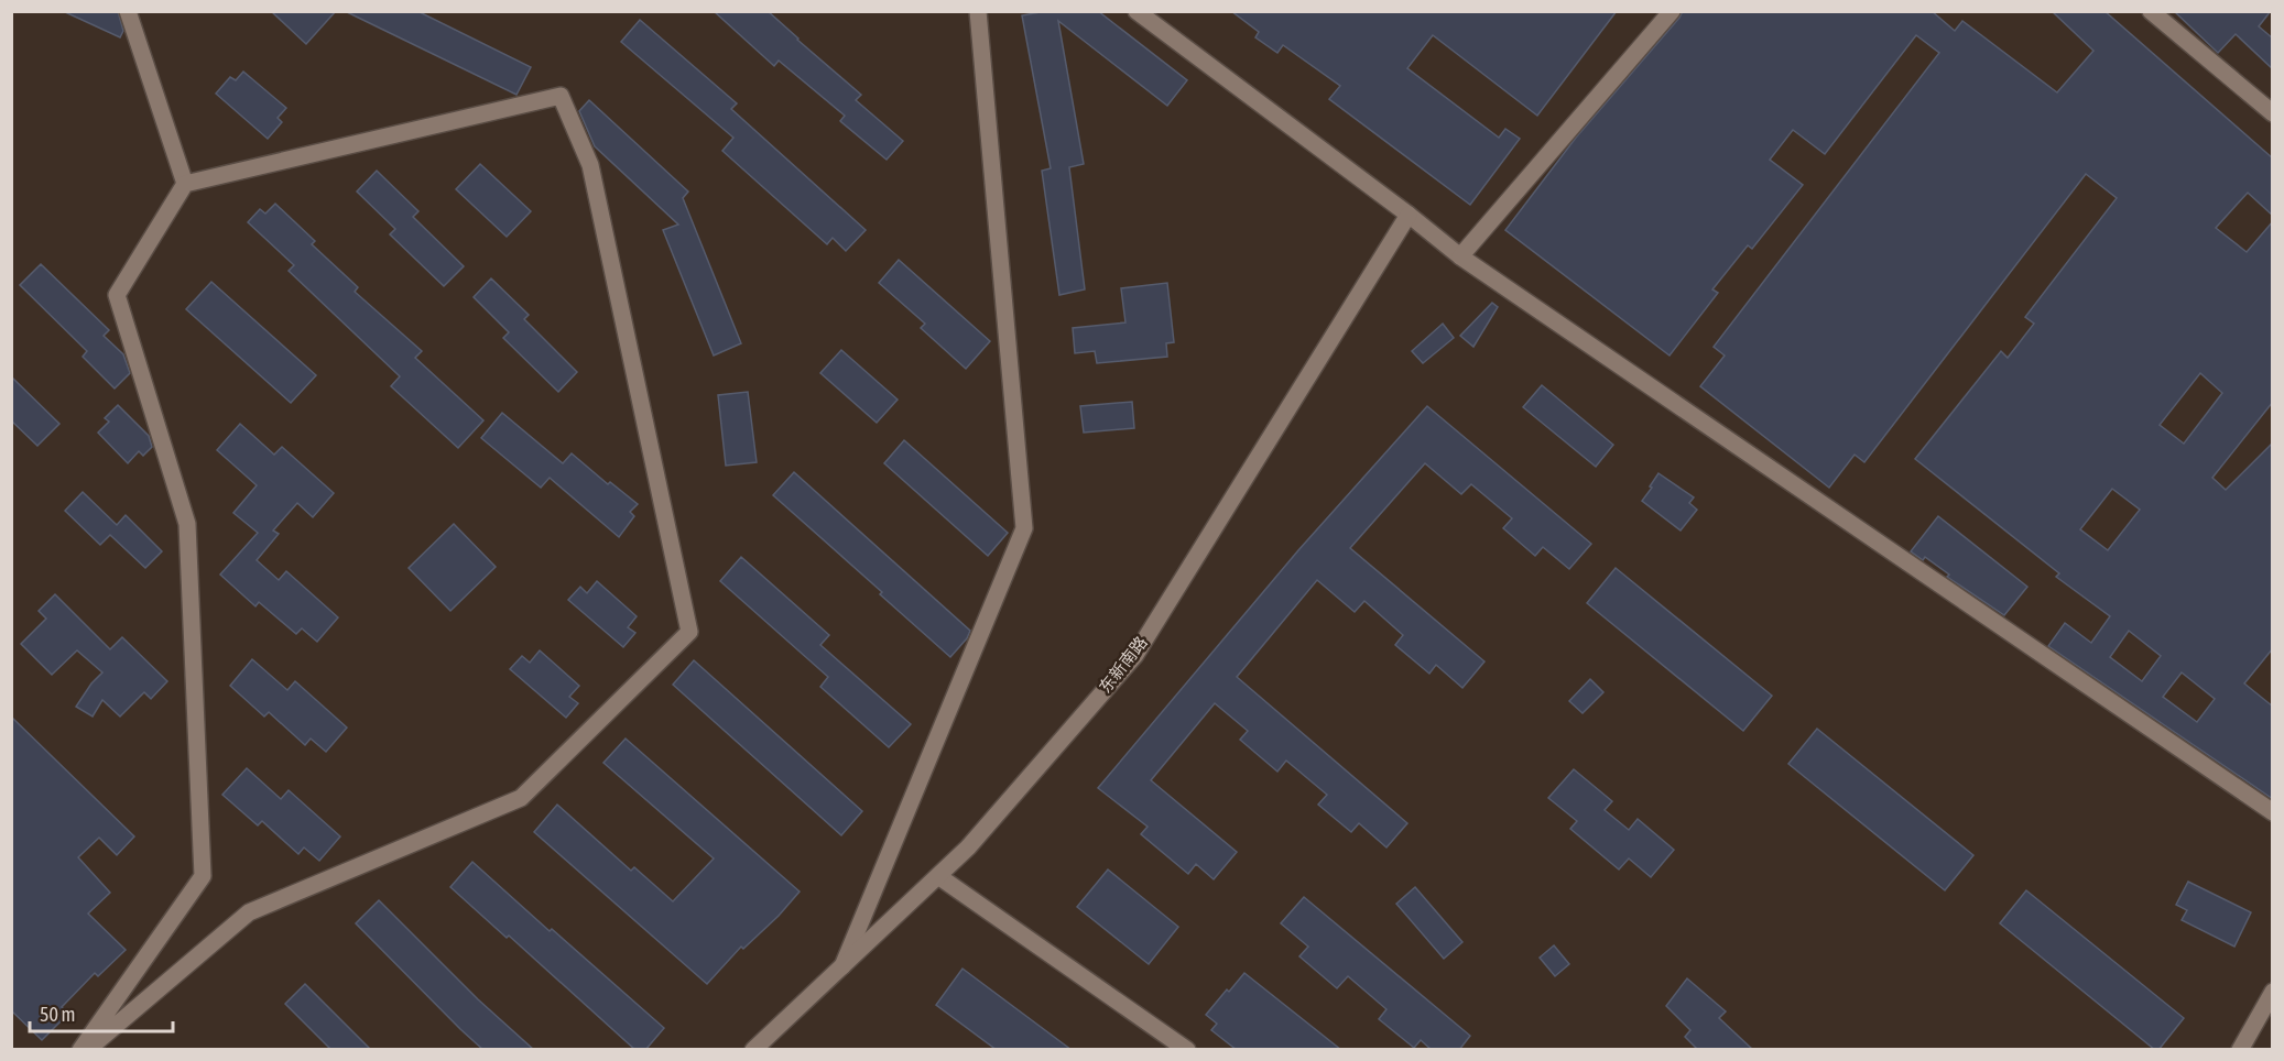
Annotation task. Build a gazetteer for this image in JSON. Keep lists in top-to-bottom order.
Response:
{
  "streets": {
    "street": ["东新南路"]
  },
  "scale_bar": "50 m"
}
